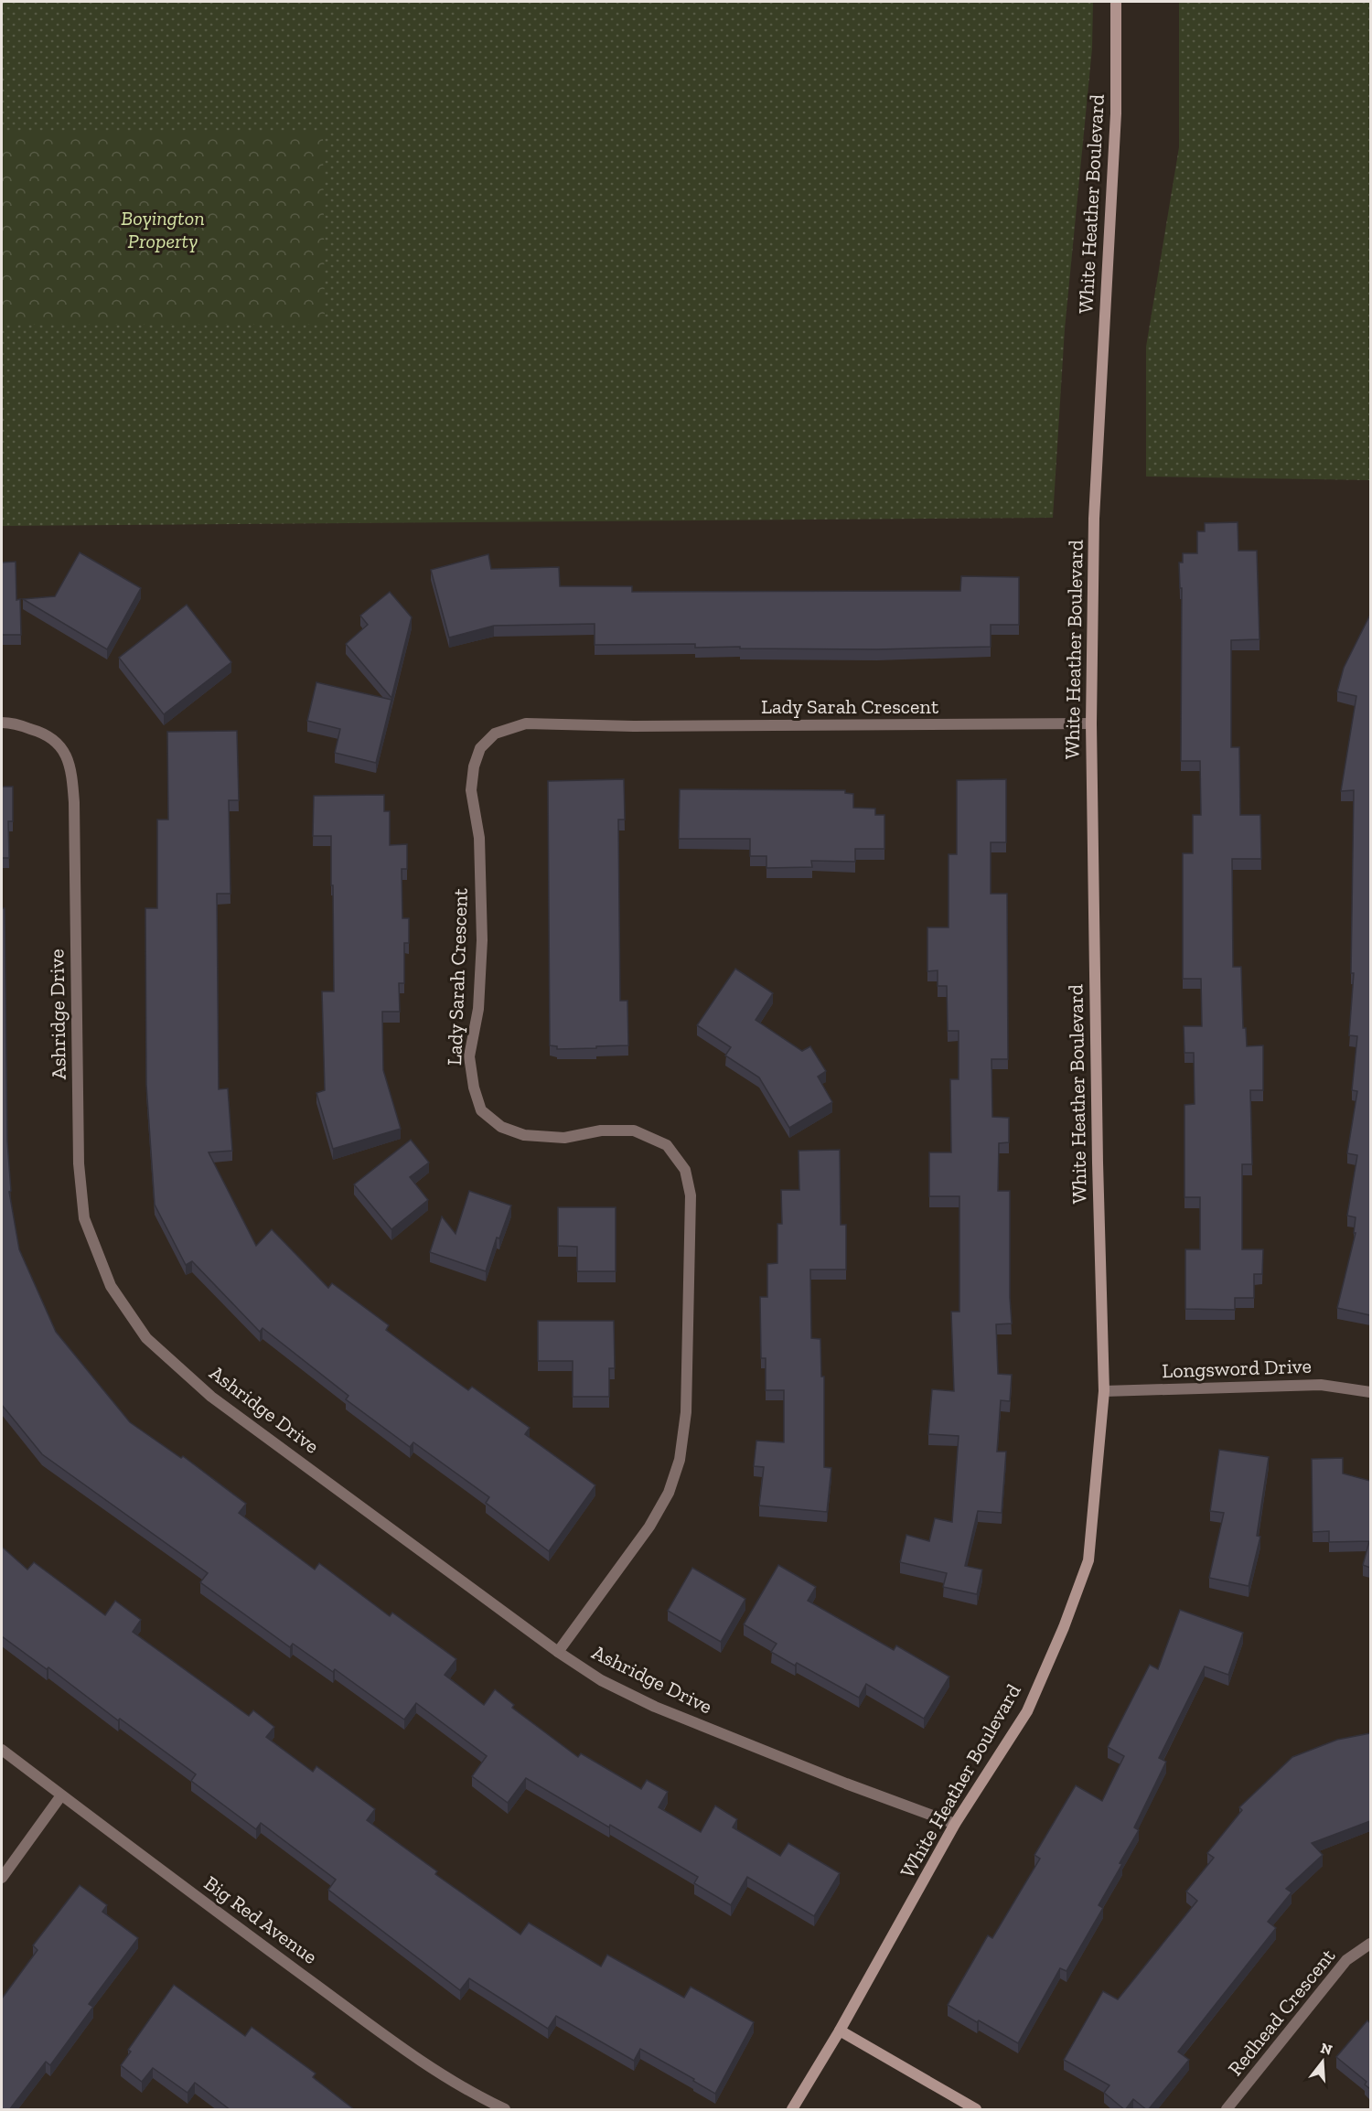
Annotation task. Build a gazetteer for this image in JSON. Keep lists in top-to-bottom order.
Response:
{
  "streets": {
    "street": [
      "White Heather Boulevard",
      "Lady Sarah Crescent",
      "Ashridge Drive",
      "Longsword Drive",
      "Big Red Avenue",
      "Redhead Crescent"
    ]
  },
  "crossings": [
    ["White Heather Boulevard", "Lady Sarah Crescent"],
    ["White Heather Boulevard", "Ashridge Drive"],
    ["White Heather Boulevard", "Longsword Drive"],
    ["Lady Sarah Crescent", "Ashridge Drive"]
  ],
  "parks": ["Boyington Property"],
  "north": "top"
}
